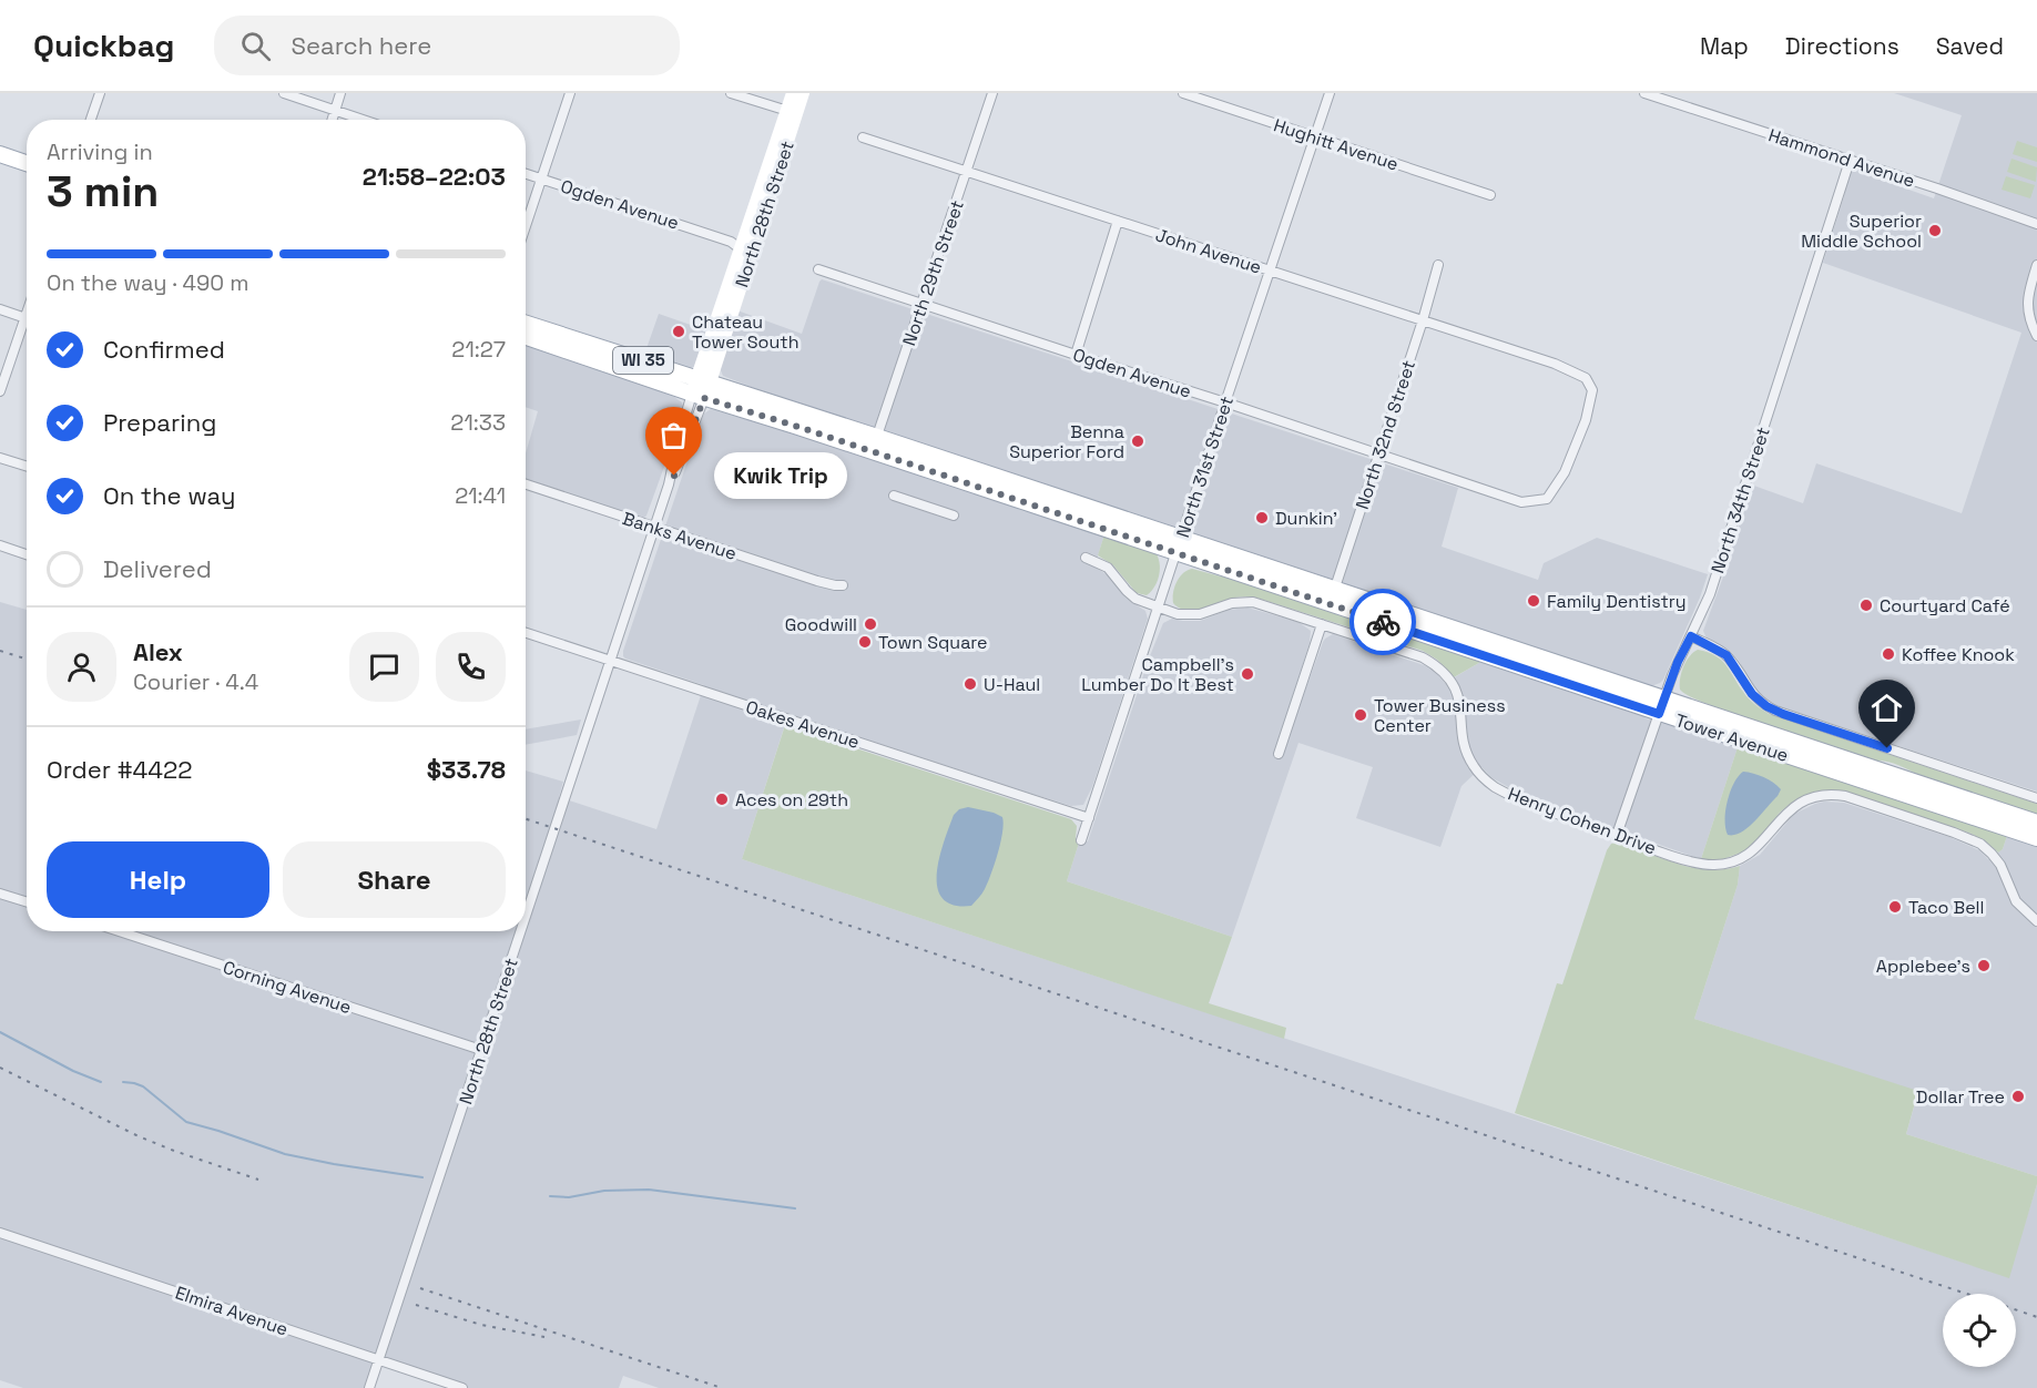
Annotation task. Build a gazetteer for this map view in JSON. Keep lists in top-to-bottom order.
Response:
{
  "streets": {
    "main road": ["North 28th Street", "WI 35", "Tower Avenue"],
    "street": [
      "Hughitt Avenue",
      "Hammond Avenue",
      "Ogden Avenue",
      "John Avenue",
      "North 29th Street",
      "North 32nd Street",
      "North 31st Street",
      "North 34th Street",
      "Banks Avenue",
      "Oakes Avenue",
      "Henry Cohen Drive",
      "Corning Avenue",
      "Elmira Avenue"
    ]
  },
  "crossings": [
    ["Hughitt Avenue", "North 31st Street"],
    ["Hammond Avenue", "North 34th Street"],
    ["Ogden Avenue", "North 28th Street"],
    ["Ogden Avenue", "John Avenue"],
    ["Ogden Avenue", "North 29th Street"],
    ["Ogden Avenue", "North 32nd Street"],
    ["Ogden Avenue", "North 31st Street"],
    ["North 28th Street", "Banks Avenue"],
    ["North 28th Street", "Oakes Avenue"],
    ["North 28th Street", "Tower Avenue"],
    ["North 28th Street", "Corning Avenue"],
    ["North 28th Street", "Elmira Avenue"],
    ["John Avenue", "North 29th Street"],
    ["John Avenue", "North 32nd Street"],
    ["John Avenue", "North 31st Street"],
    ["North 29th Street", "Tower Avenue"],
    ["North 32nd Street", "Tower Avenue"],
    ["North 31st Street", "Oakes Avenue"],
    ["North 31st Street", "Tower Avenue"],
    ["North 31st Street", "Henry Cohen Drive"],
    ["North 34th Street", "Tower Avenue"],
    ["North 34th Street", "Henry Cohen Drive"]
  ],
  "places": [
    "Superior Middle School",
    "Chateau Tower South",
    "Benna Superior Ford",
    "Kwik Trip",
    "Dunkin'",
    "Family Dentistry",
    "Courtyard Café",
    "Goodwill",
    "Town Square",
    "Koffee Knook",
    "Campbell's Lumber Do It Best",
    "U-Haul",
    "Tower Business Center",
    "Aces on 29th",
    "Taco Bell",
    "Applebee's",
    "Dollar Tree"
  ],
  "page": {
    "header": "Quickbag",
    "search": "Search here",
    "nav": ["Map", "Directions", "Saved"],
    "heading": ["3 min", "Arriving in", "21:58–22:03"],
    "panel": [
      "Alex",
      "Courier · 4.4",
      "Order #4422",
      "$33.78"
    ],
    "bar": "On the way · 490 m",
    "list": [
      ["Confirmed", "21:27"],
      ["Preparing", "21:33"],
      ["On the way", "21:41"],
      "Delivered"
    ],
    "bubble": "Kwik Trip",
    "buttons": ["Help", "Share"]
  }
}
